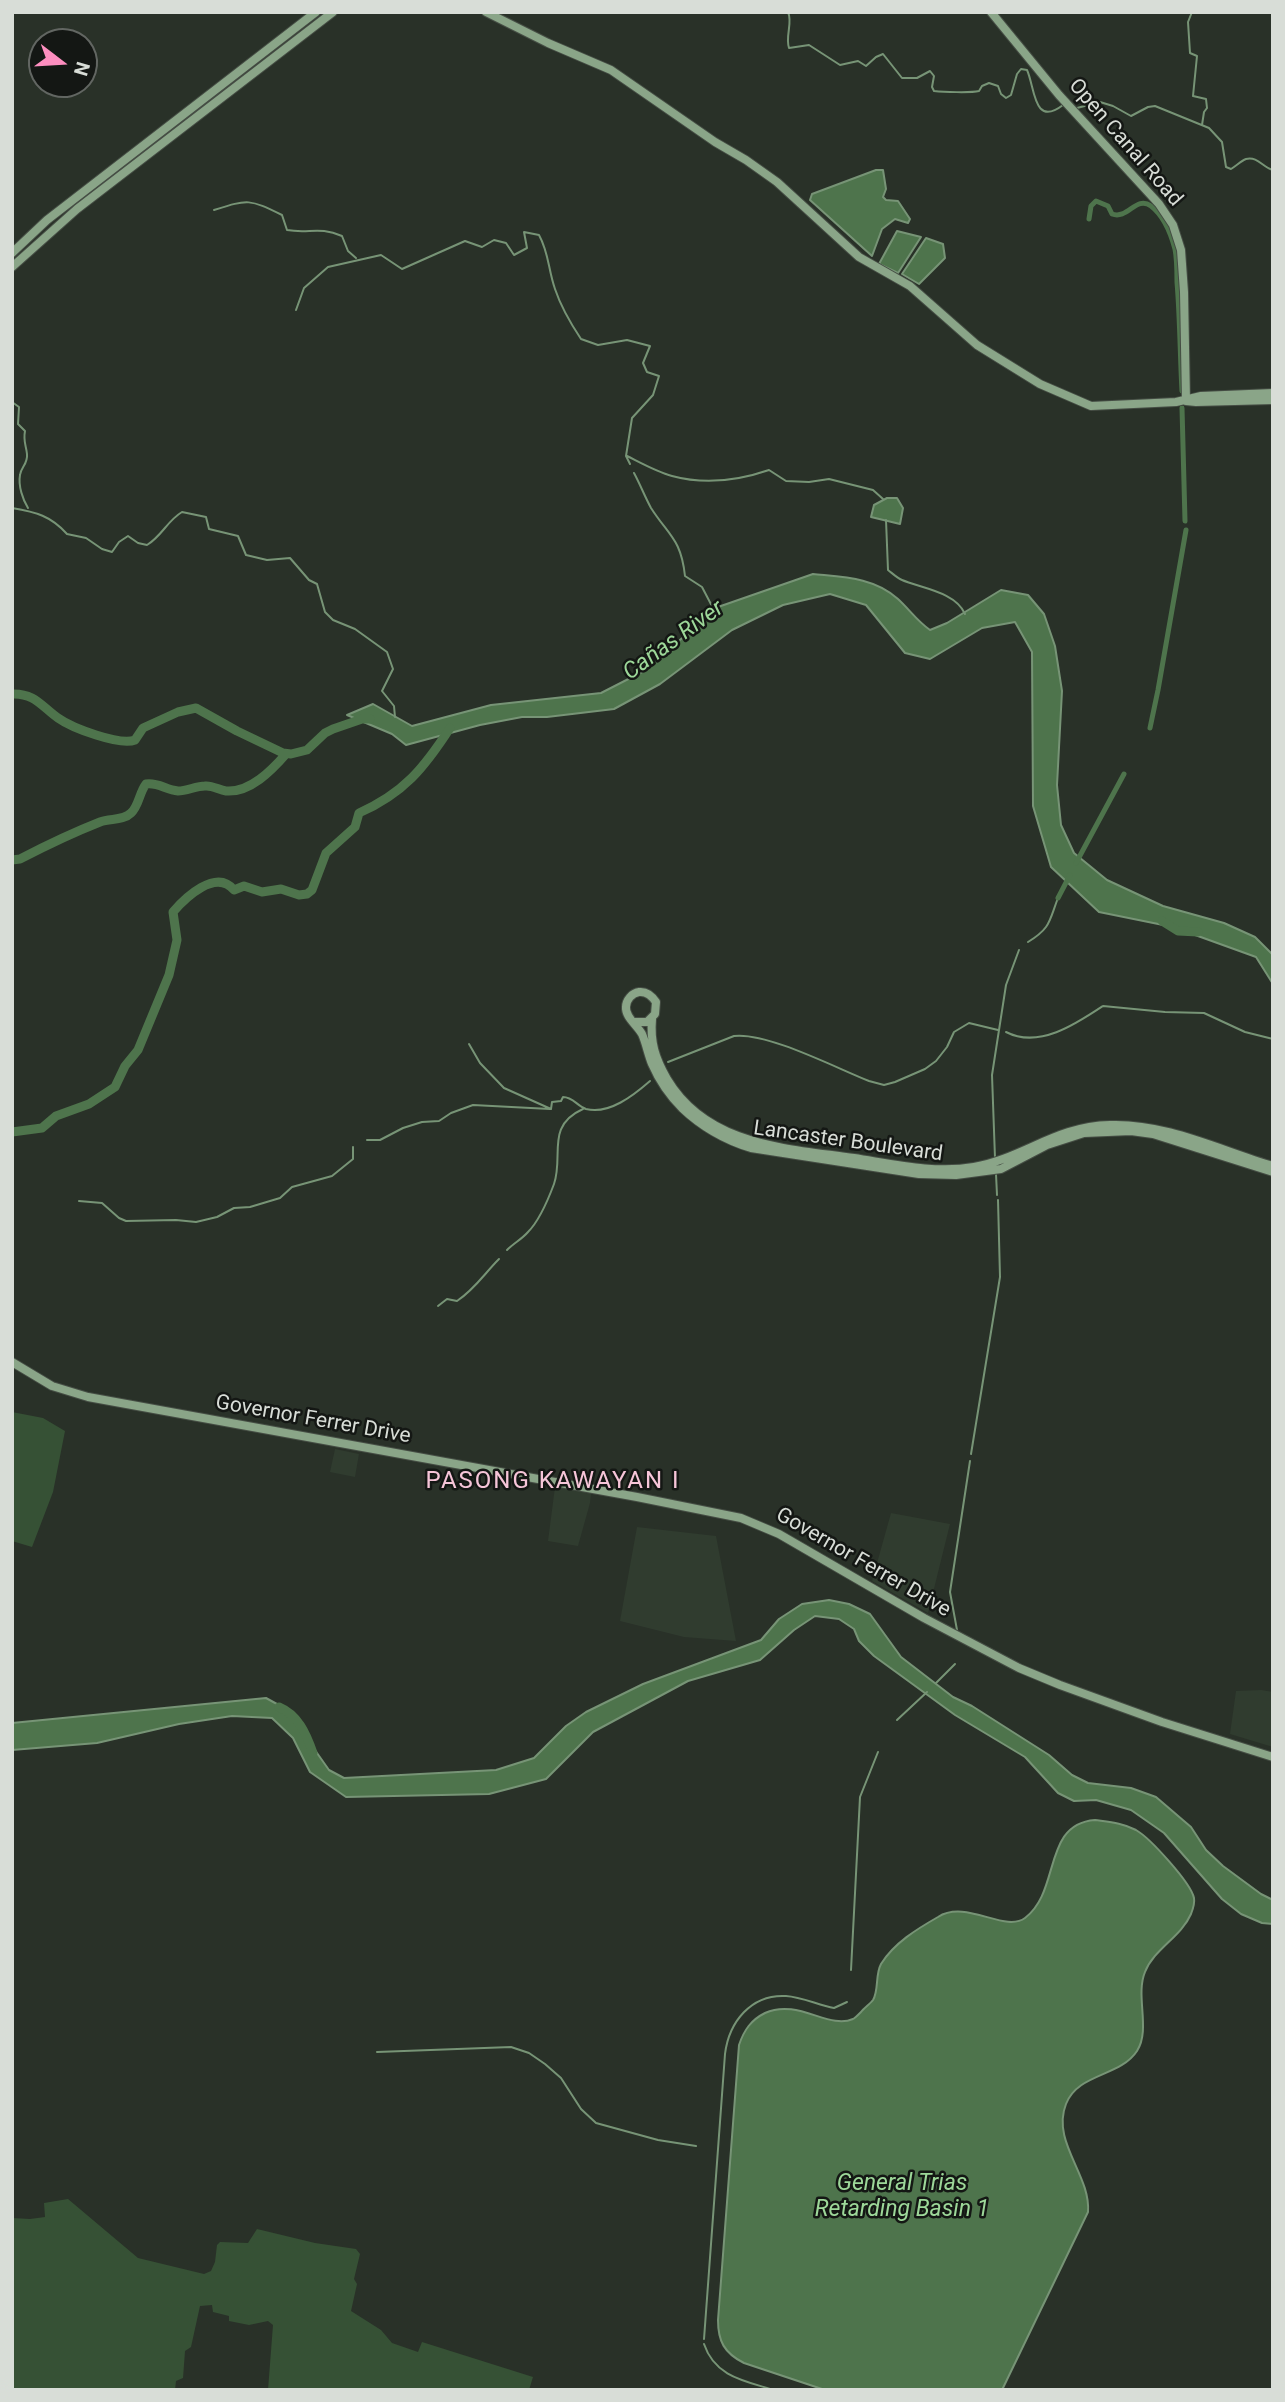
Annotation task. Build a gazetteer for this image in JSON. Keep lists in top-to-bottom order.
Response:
{
  "streets": {
    "main road": ["Open Canal Road", "Lancaster Boulevard", "Governor Ferrer Drive"]
  },
  "districts": ["PASONG KAWAYAN I"],
  "water": ["Cañas River", "General Trias Retarding Basin 1"],
  "north": "right"
}
